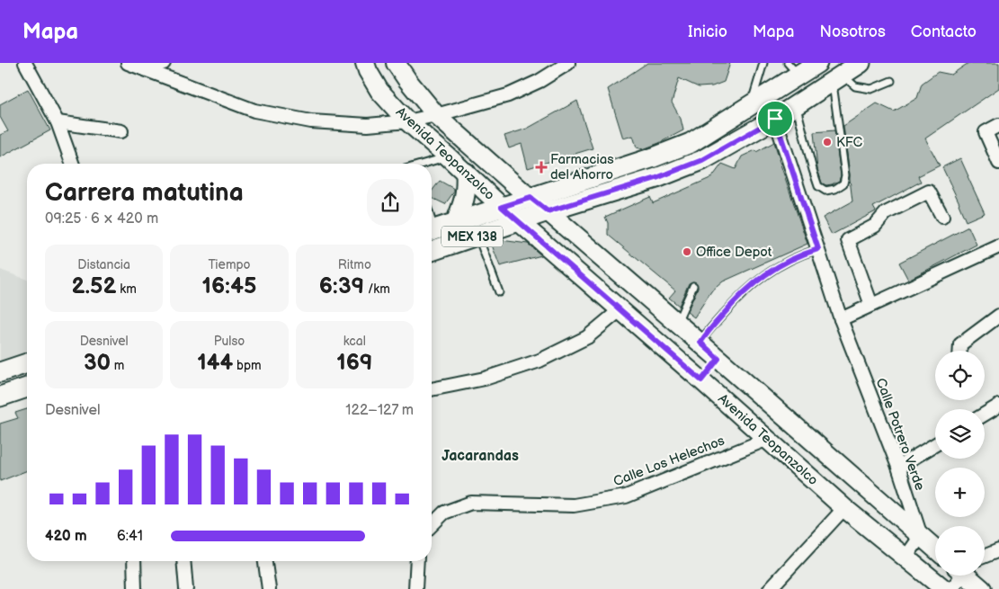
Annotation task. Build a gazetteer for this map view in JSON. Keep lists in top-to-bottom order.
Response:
{
  "streets": {
    "main road": ["Avenida Teopanzolco", "MEX 138"],
    "street": ["Calle Potrero Verde", "Calle Los Helechos"]
  },
  "crossings": [
    ["Avenida Teopanzolco", "MEX 138"],
    ["Avenida Teopanzolco", "Calle Potrero Verde"],
    ["Avenida Teopanzolco", "Calle Los Helechos"],
    ["MEX 138", "Calle Potrero Verde"]
  ],
  "districts": ["Jacarandas"],
  "places": {
    "other": ["KFC", "Office Depot"],
    "health": ["Farmacias del Ahorro"]
  },
  "page": {
    "header": "Mapa",
    "nav": [
      "Inicio",
      "Mapa",
      "Nosotros",
      "Contacto"
    ],
    "heading": ["Carrera matutina", "09:25 · 6 × 420 m"],
    "stats": [
      ["Distancia", "2.52 km"],
      ["Tiempo", "16:45"],
      ["Ritmo", "6:39 /km"],
      ["Desnivel", "30 m"],
      ["Pulso", "144 bpm"],
      ["kcal", "169"]
    ],
    "map_buttons": ["+", "−"],
    "chart": ["Desnivel", "122–127 m"],
    "list": [
      {
        "name": "420 m",
        "note": "6:41"
      }
    ]
  }
}
